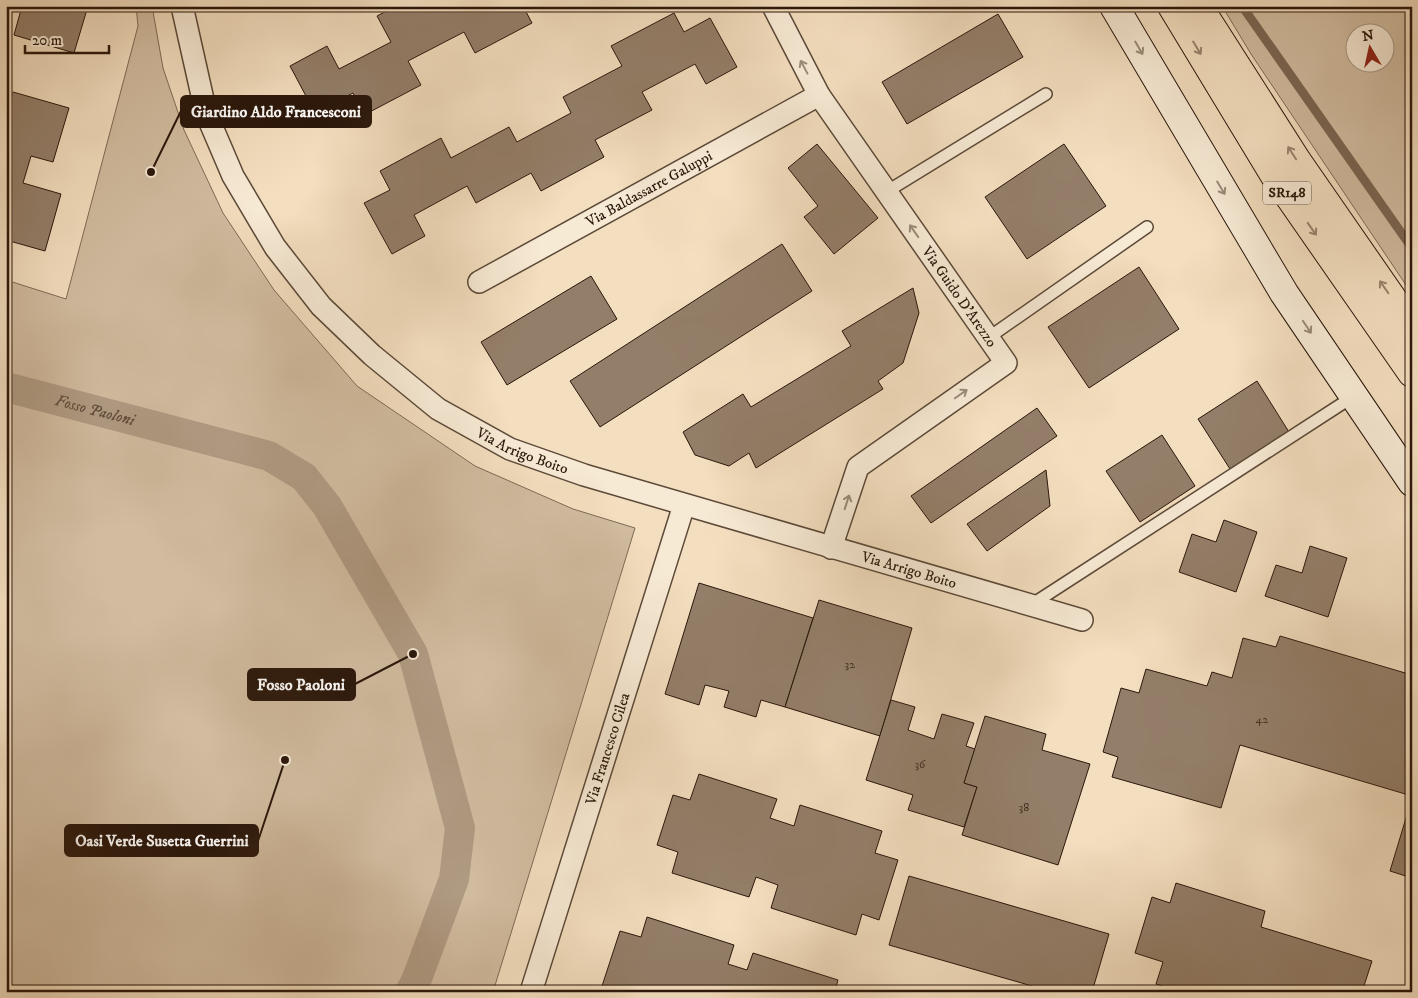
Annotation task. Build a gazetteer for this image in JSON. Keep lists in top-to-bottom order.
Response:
{
  "streets": {
    "main road": ["SR148"],
    "street": [
      "Via Baldassarre Galuppi",
      "Via Guido D'Arezzo",
      "Via Arrigo Boito",
      "Via Francesco Cilea"
    ]
  },
  "crossings": [
    ["Via Baldassarre Galuppi", "Via Guido D'Arezzo"],
    ["Via Guido D'Arezzo", "Via Arrigo Boito"],
    ["Via Arrigo Boito", "Via Francesco Cilea"]
  ],
  "water": ["Fosso Paoloni"],
  "places": ["Giardino Aldo Francesconi", "Fosso Paoloni", "Oasi Verde Susetta Guerrini"],
  "house_numbers": [
    "32",
    "42",
    "36",
    "38"
  ],
  "scale_bar": "20 m",
  "north": "top"
}
